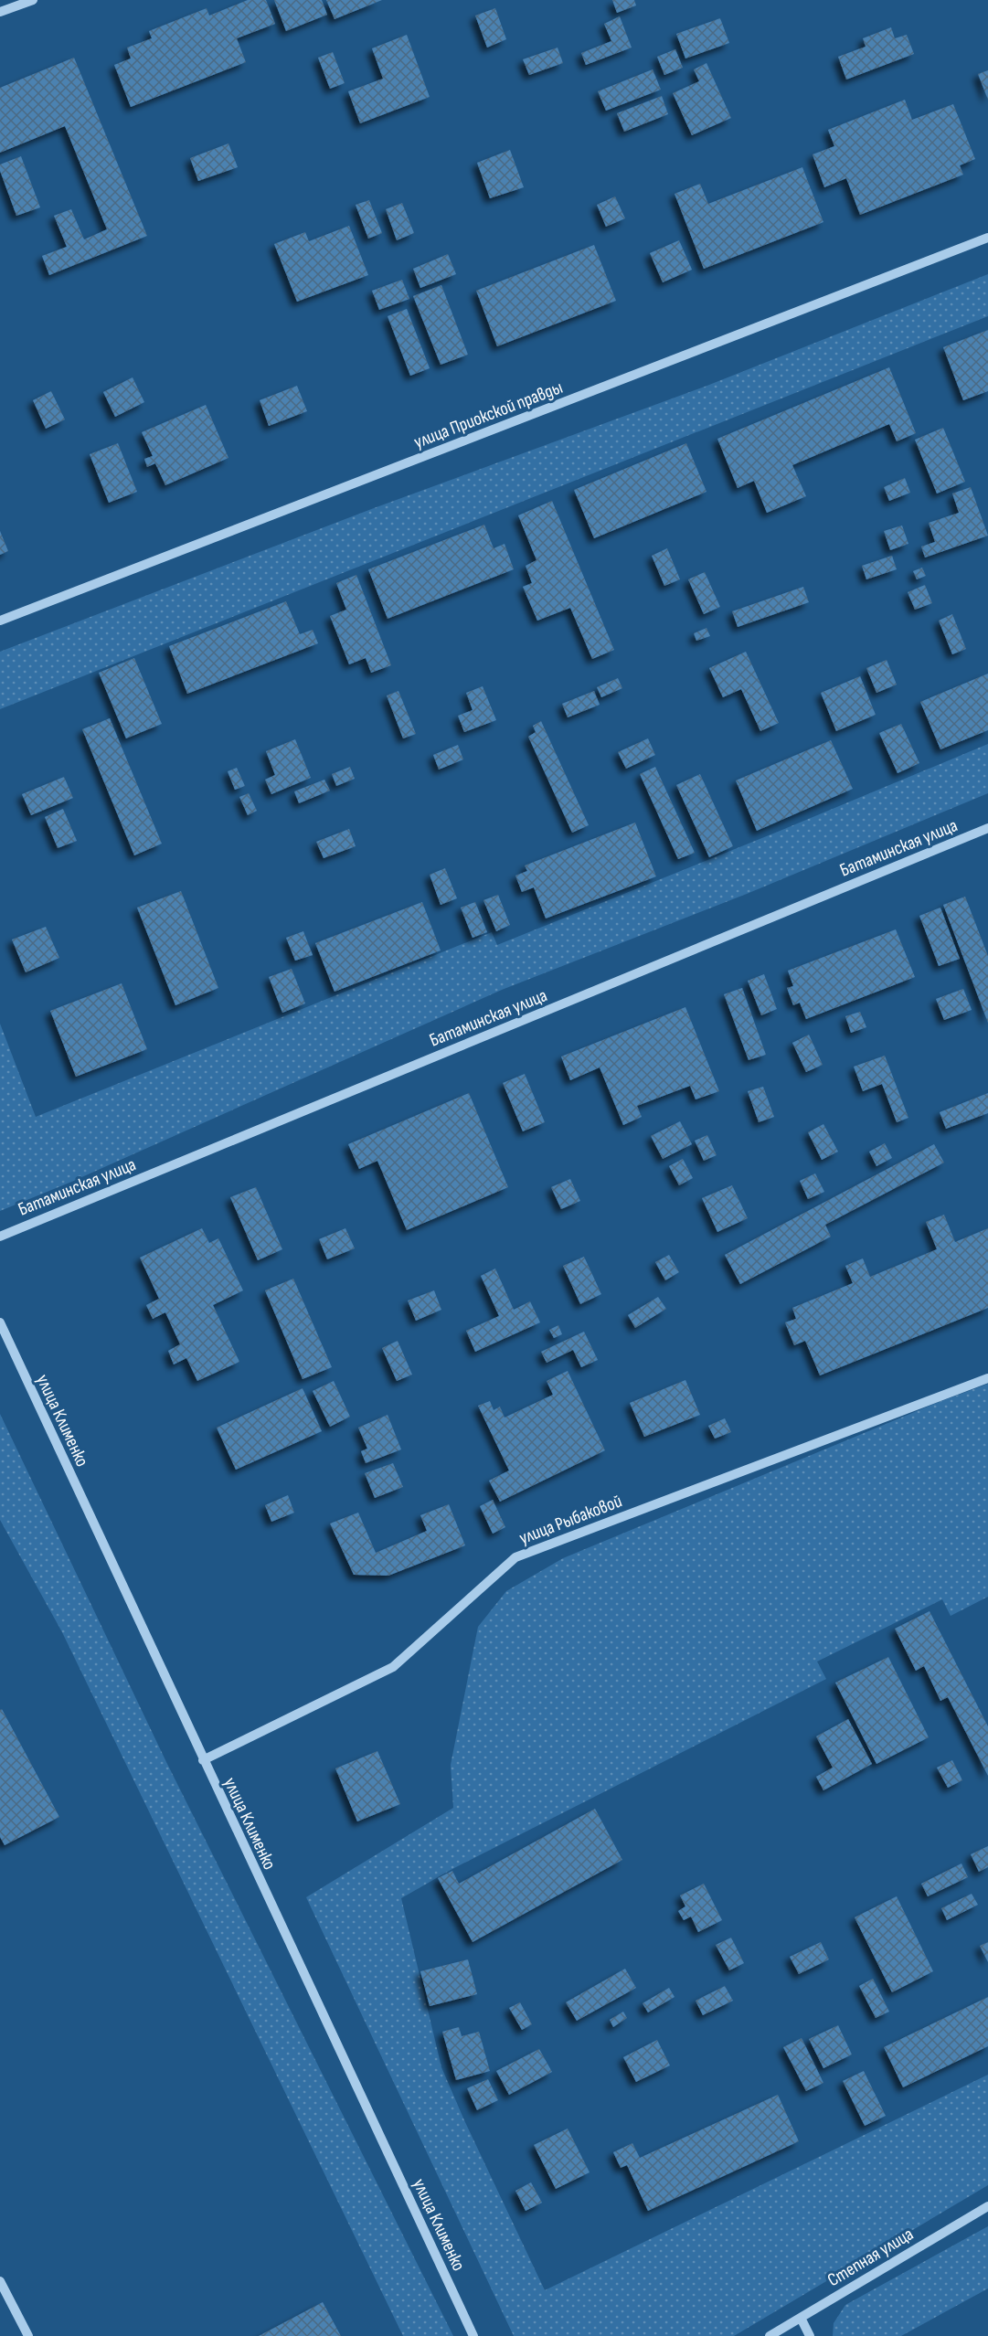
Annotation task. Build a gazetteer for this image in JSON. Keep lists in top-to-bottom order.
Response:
{
  "streets": {
    "street": [
      "улица Приокской правды",
      "Батаминская улица",
      "улица Клименко",
      "улица Рыбаковой",
      "Степная улица"
    ]
  },
  "crossings": [
    ["улица Клименко", "улица Рыбаковой"]
  ]
}
